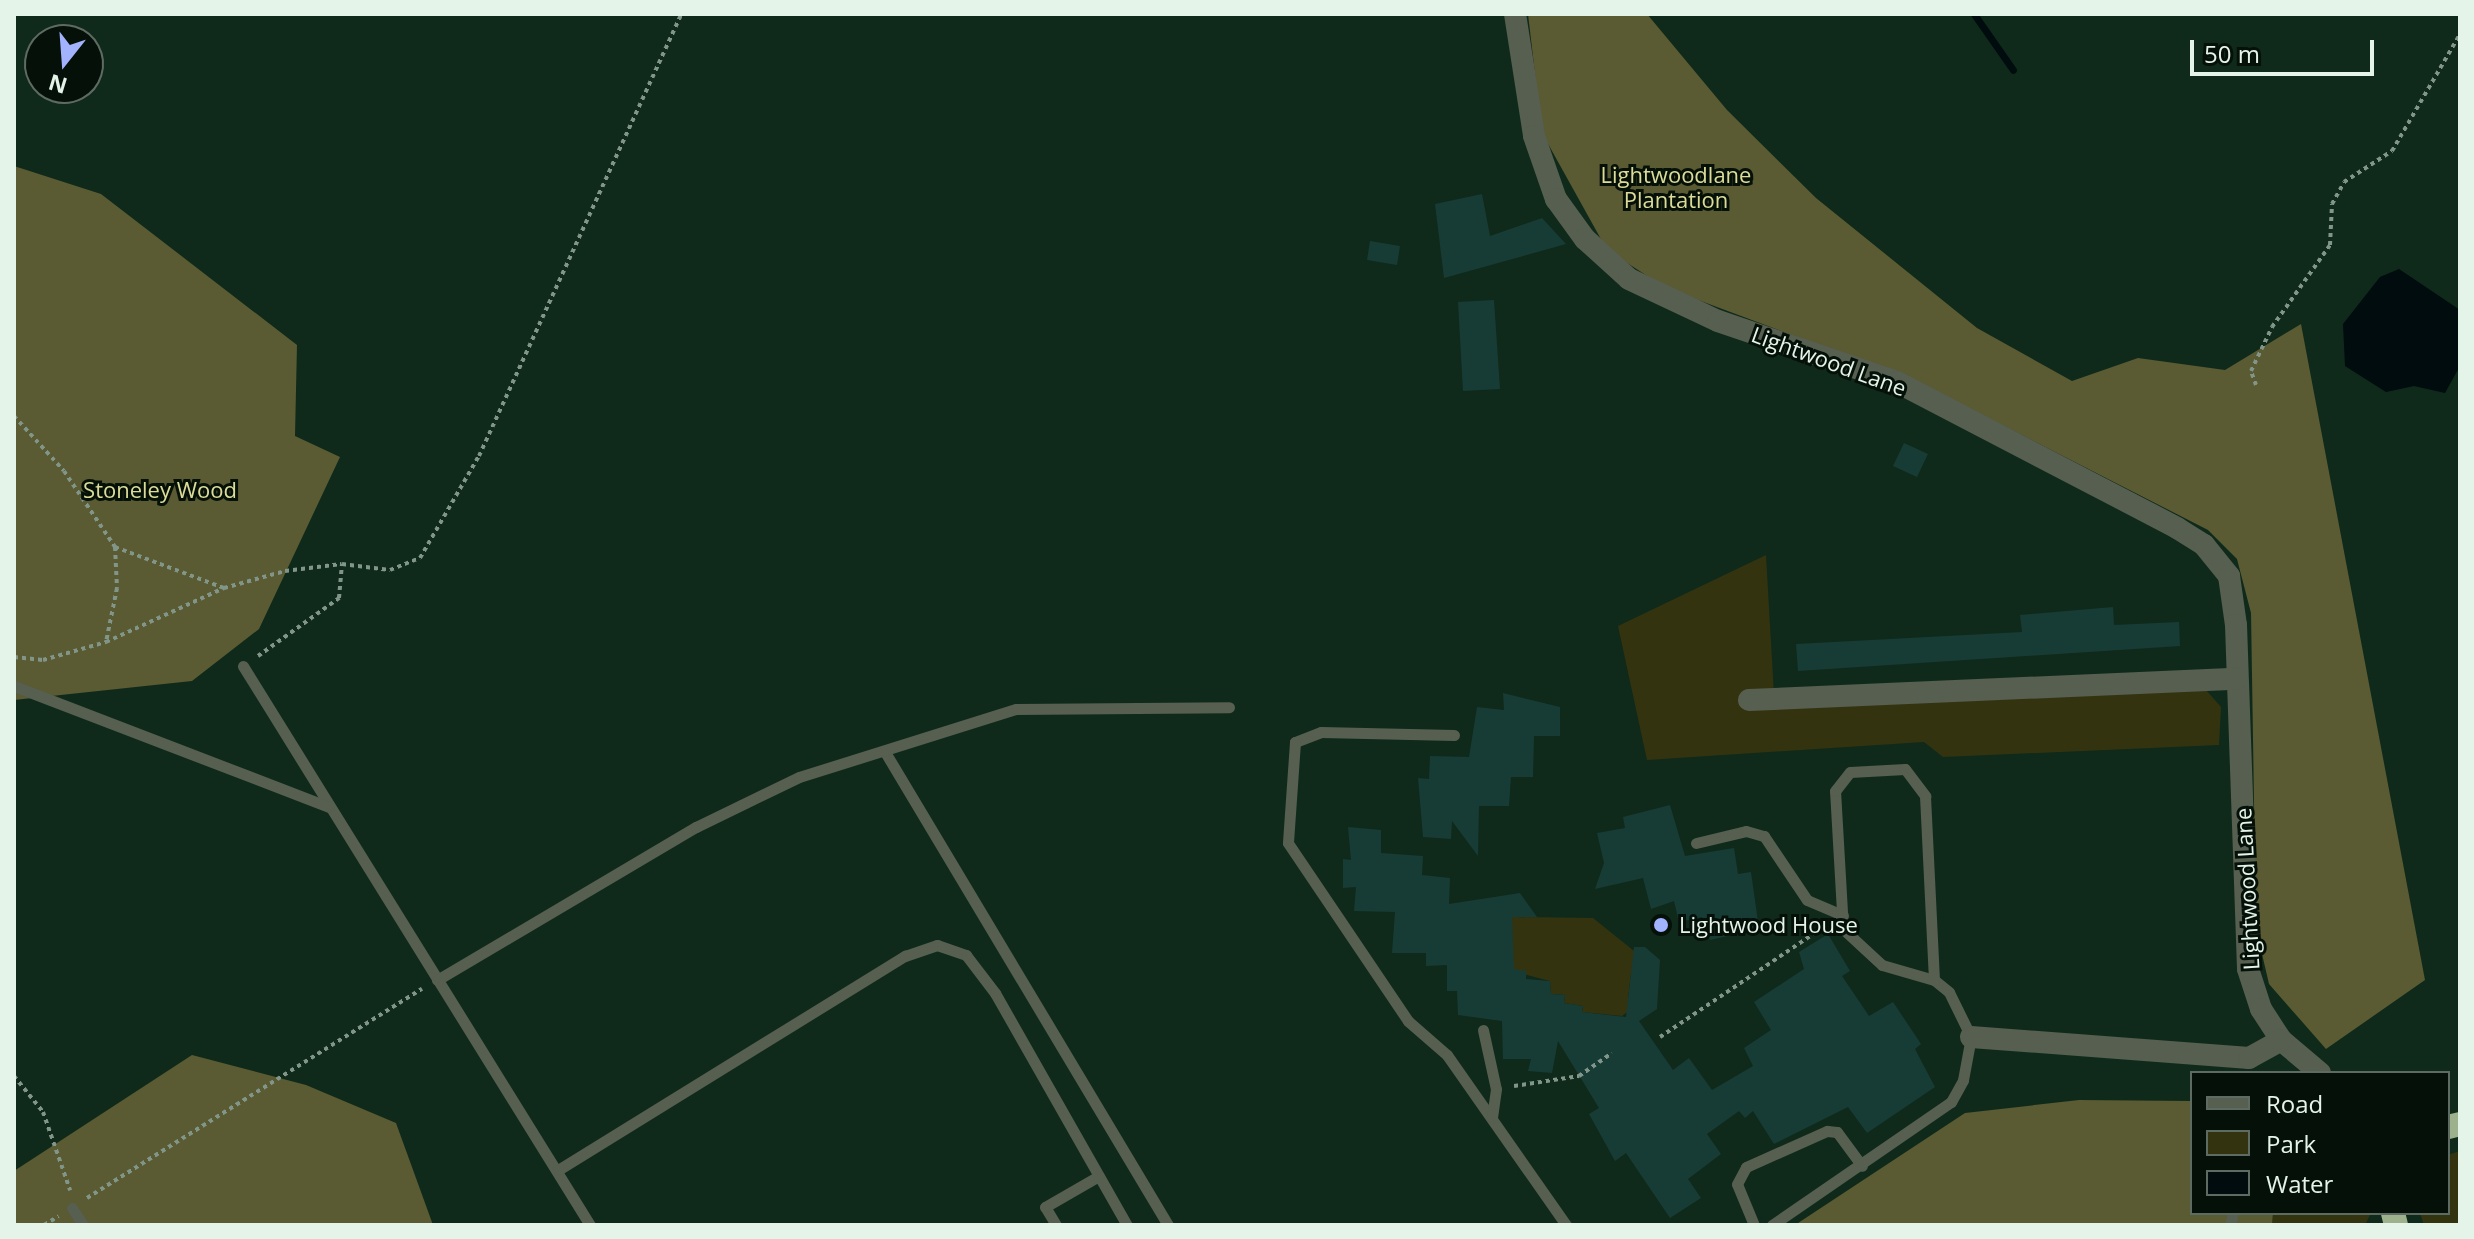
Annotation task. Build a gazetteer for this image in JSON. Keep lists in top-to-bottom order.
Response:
{
  "streets": {
    "street": ["Lightwood Lane"]
  },
  "parks": ["Lightwoodlane Plantation", "Stoneley Wood"],
  "places": ["Lightwood House"],
  "legend": ["Road", "Park", "Water"],
  "scale_bar": "50 m",
  "north": "bottom"
}
